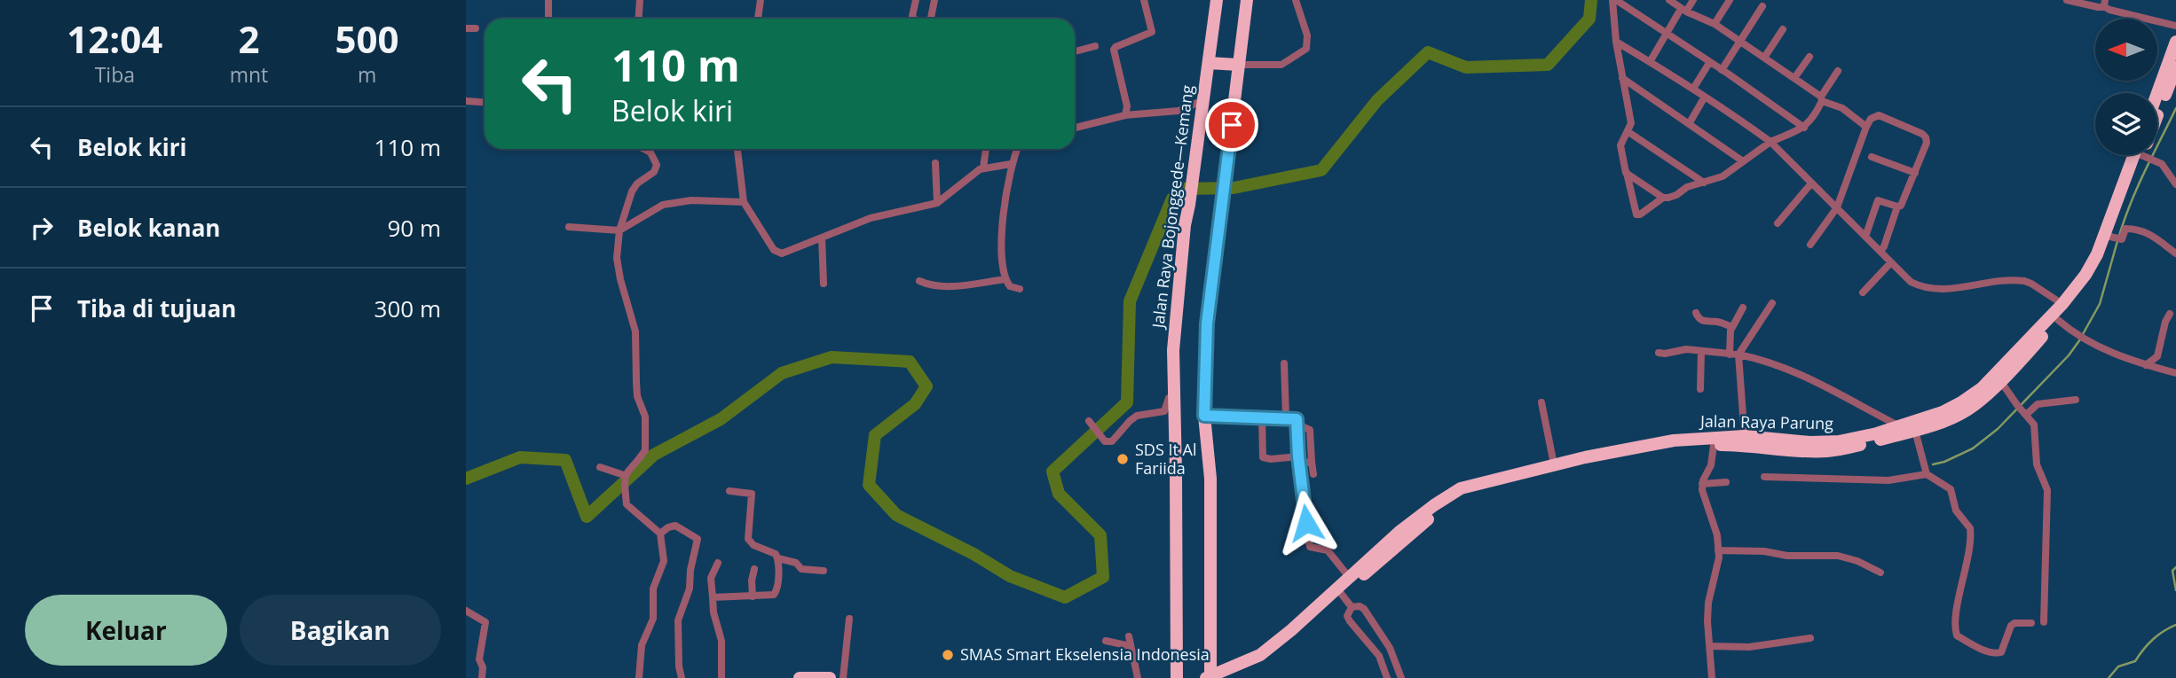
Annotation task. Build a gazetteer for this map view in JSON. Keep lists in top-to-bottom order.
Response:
{
  "streets": {
    "highway": ["Jalan Raya Bojonggede—Kemang", "Jalan Raya Parung"]
  },
  "places": ["SDS It Al Fariida", "SMAS Smart Ekselensia Indonesia"],
  "north": "left",
  "page": {
    "eta": [
      "12:04",
      "Tiba",
      "2",
      "mnt",
      "500",
      "m"
    ],
    "turn": ["110 m", "Belok kiri"],
    "list": [
      {
        "name": "Belok kiri",
        "value": "110 m"
      },
      {
        "name": "Belok kanan",
        "value": "90 m"
      },
      {
        "name": "Tiba di tujuan",
        "value": "300 m"
      }
    ],
    "buttons": ["Keluar", "Bagikan"]
  }
}
